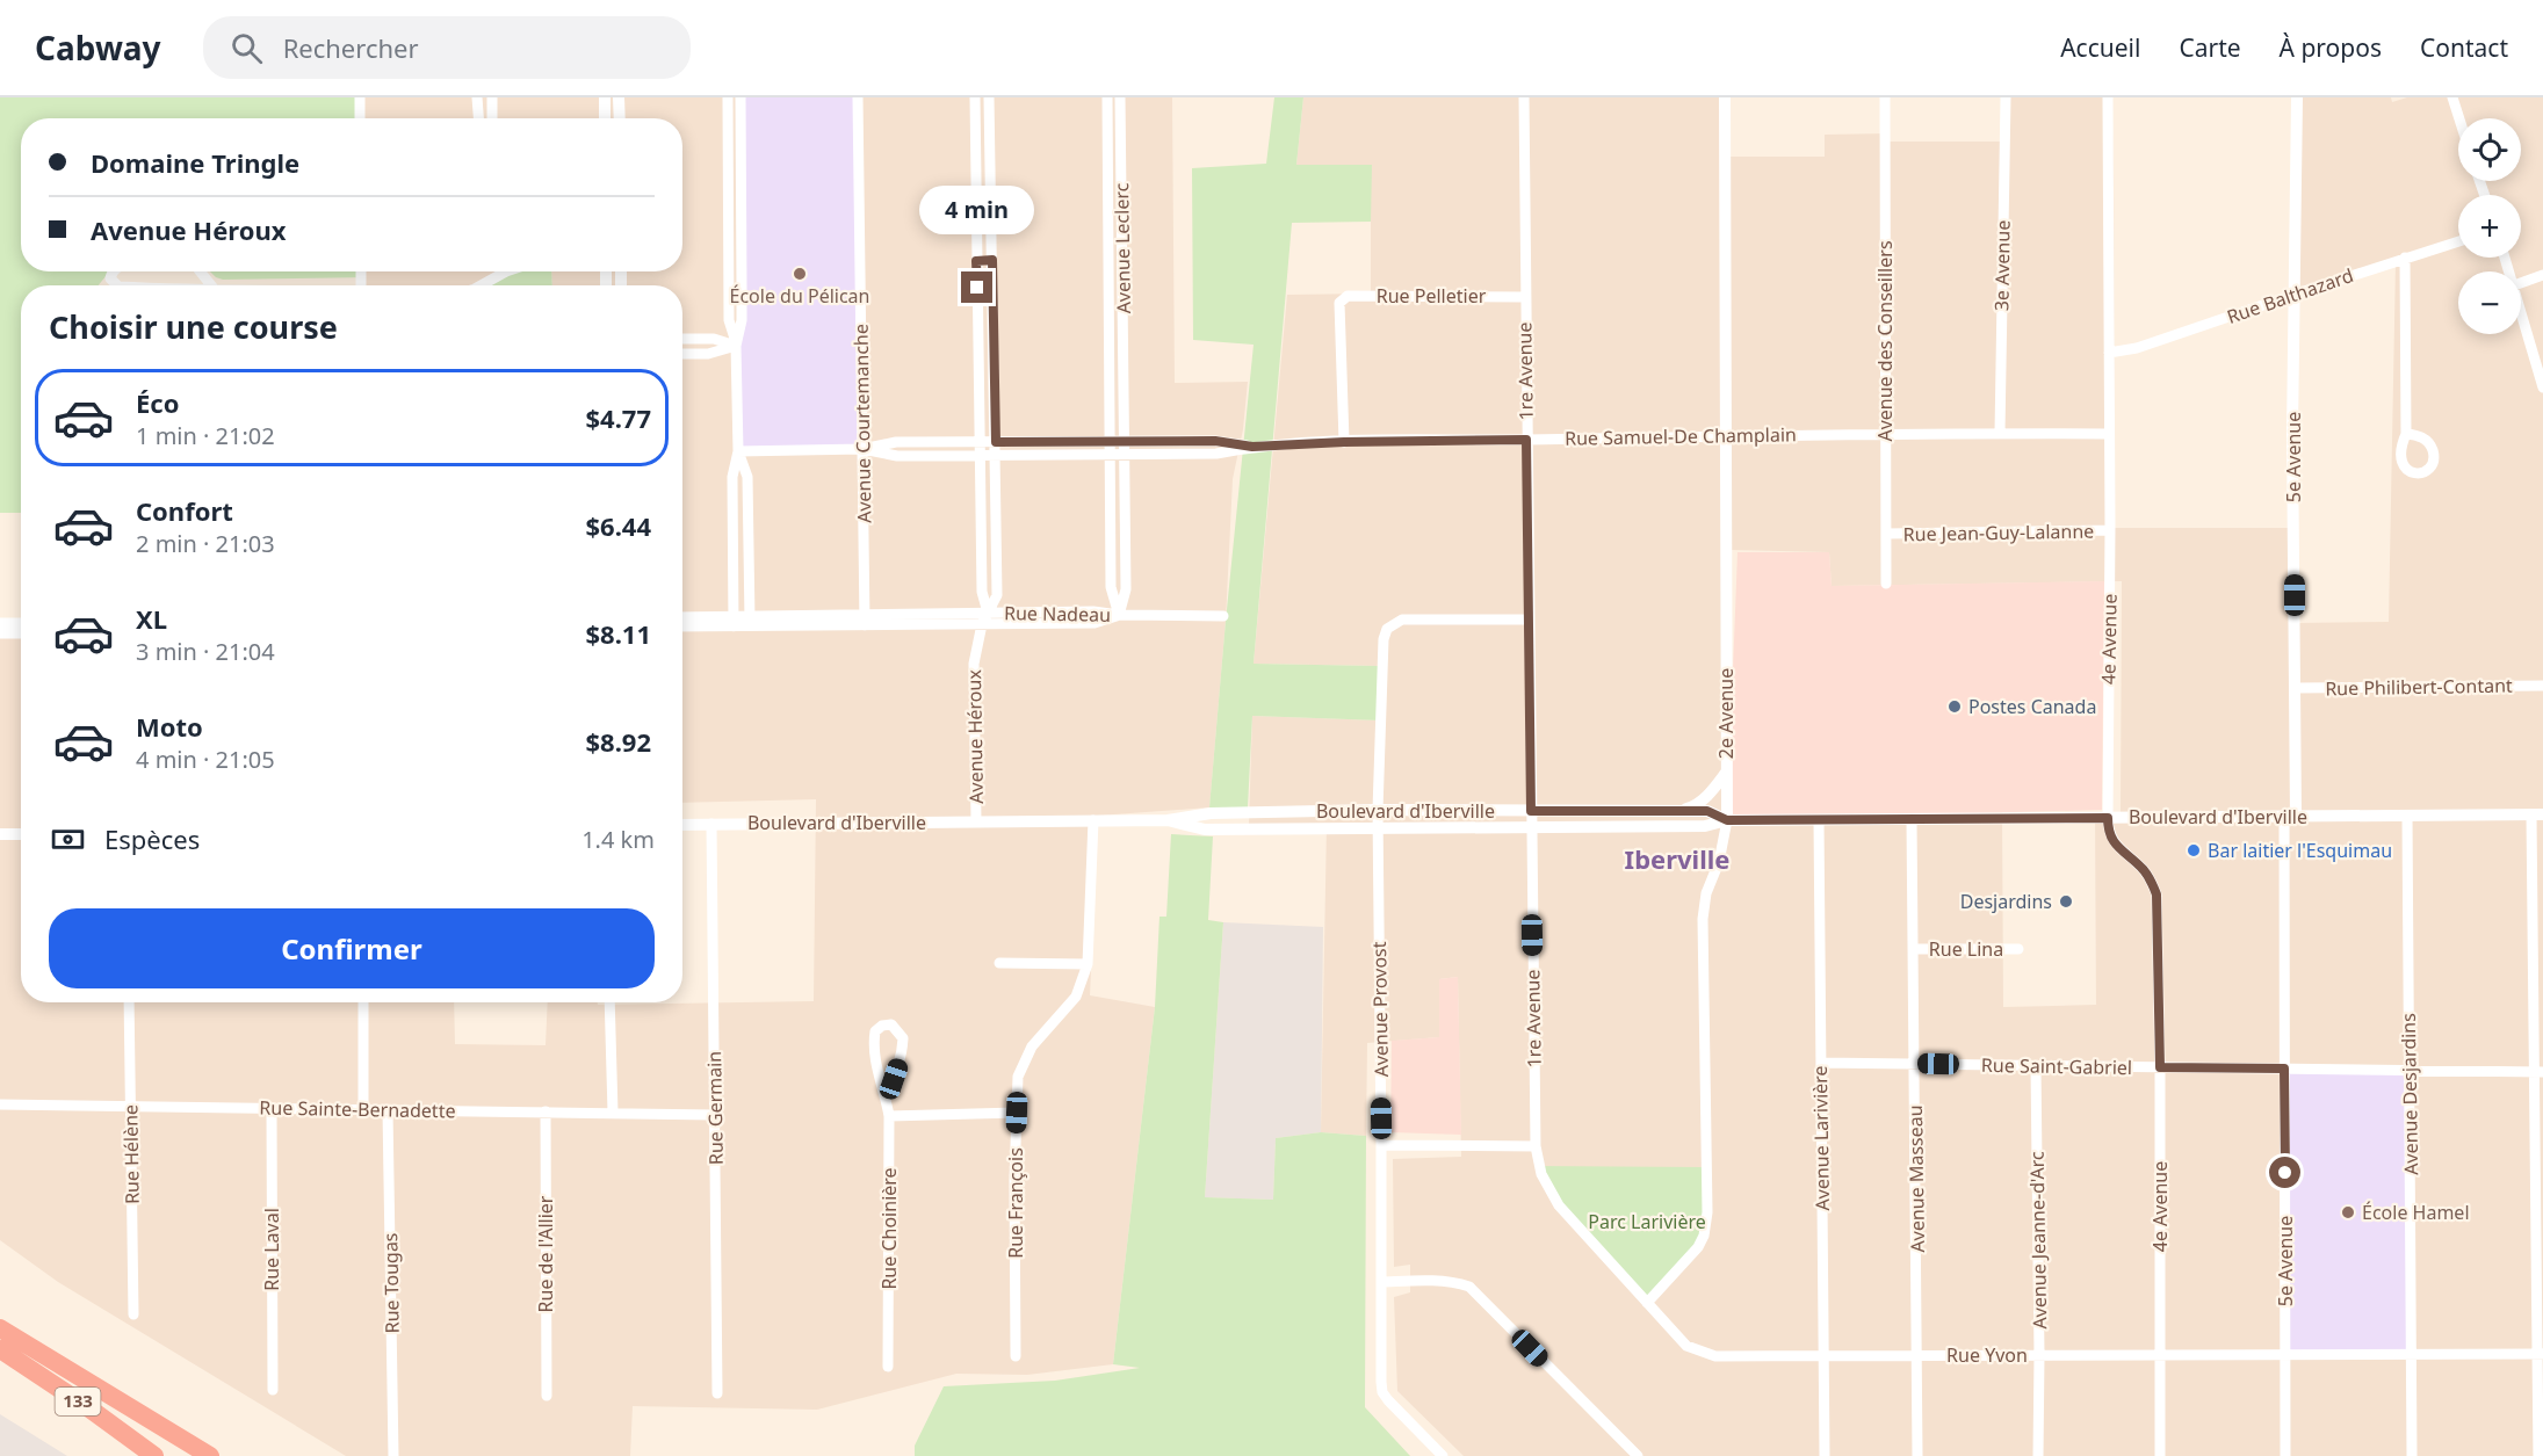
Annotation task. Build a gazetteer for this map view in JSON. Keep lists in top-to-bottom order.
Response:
{
  "streets": {
    "highway": ["133"],
    "street": [
      "Avenue Leclerc",
      "3e Avenue",
      "Rue Pelletier",
      "Rue Balthazard",
      "Avenue des Conseillers",
      "1re Avenue",
      "Avenue Courtemanche",
      "Rue Samuel-De Champlain",
      "5e Avenue",
      "Rue Jean-Guy-Lalanne",
      "Rue Nadeau",
      "4e Avenue",
      "Rue Philibert-Contant",
      "2e Avenue",
      "Avenue Héroux",
      "Boulevard d'Iberville",
      "Rue Lina",
      "Avenue Provost",
      "Rue Saint-Gabriel",
      "Avenue Desjardins",
      "Rue Germain",
      "Rue Sainte-Bernadette",
      "Avenue Larivière",
      "Rue Hélène",
      "Avenue Masseau",
      "Rue François",
      "Rue Choinière",
      "Avenue Jeanne-d'Arc",
      "Rue Laval",
      "Rue de l'Allier",
      "Rue Tougas",
      "Rue Yvon"
    ]
  },
  "crossings": [
    ["Avenue Leclerc", "Rue Samuel-De Champlain"],
    ["Avenue Leclerc", "Rue Nadeau"],
    ["3e Avenue", "Rue Samuel-De Champlain"],
    ["Rue Pelletier", "1re Avenue"],
    ["Rue Pelletier", "Rue Samuel-De Champlain"],
    ["Rue Balthazard", "5e Avenue"],
    ["Rue Balthazard", "4e Avenue"],
    ["Avenue des Conseillers", "Rue Samuel-De Champlain"],
    ["Avenue des Conseillers", "Rue Jean-Guy-Lalanne"],
    ["1re Avenue", "Rue Samuel-De Champlain"],
    ["1re Avenue", "Boulevard d'Iberville"],
    ["1re Avenue", "Avenue Provost"],
    ["1re Avenue", "Rue Yvon"],
    ["Avenue Courtemanche", "Rue Samuel-De Champlain"],
    ["Avenue Courtemanche", "Rue Nadeau"],
    ["Rue Samuel-De Champlain", "4e Avenue"],
    ["Rue Samuel-De Champlain", "2e Avenue"],
    ["Rue Samuel-De Champlain", "Avenue Héroux"],
    ["5e Avenue", "Rue Philibert-Contant"],
    ["5e Avenue", "Boulevard d'Iberville"],
    ["5e Avenue", "Rue Saint-Gabriel"],
    ["5e Avenue", "Rue Yvon"],
    ["Rue Jean-Guy-Lalanne", "4e Avenue"],
    ["Rue Nadeau", "Avenue Héroux"],
    ["4e Avenue", "Boulevard d'Iberville"],
    ["4e Avenue", "Rue Saint-Gabriel"],
    ["4e Avenue", "Rue Yvon"],
    ["2e Avenue", "Boulevard d'Iberville"],
    ["2e Avenue", "Rue Yvon"],
    ["Avenue Héroux", "Boulevard d'Iberville"],
    ["Boulevard d'Iberville", "Avenue Provost"],
    ["Boulevard d'Iberville", "Avenue Desjardins"],
    ["Boulevard d'Iberville", "Rue Germain"],
    ["Boulevard d'Iberville", "Avenue Larivière"],
    ["Boulevard d'Iberville", "Avenue Masseau"],
    ["Boulevard d'Iberville", "Rue François"],
    ["Rue Lina", "Avenue Masseau"],
    ["Rue Saint-Gabriel", "Avenue Desjardins"],
    ["Rue Saint-Gabriel", "Avenue Larivière"],
    ["Rue Saint-Gabriel", "Avenue Masseau"],
    ["Rue Saint-Gabriel", "Avenue Jeanne-d'Arc"],
    ["Avenue Desjardins", "Rue Yvon"],
    ["Rue Germain", "Rue Sainte-Bernadette"],
    ["Rue Sainte-Bernadette", "Rue Hélène"],
    ["Rue Sainte-Bernadette", "Rue Laval"],
    ["Rue Sainte-Bernadette", "Rue de l'Allier"],
    ["Rue Sainte-Bernadette", "Rue Tougas"],
    ["Avenue Larivière", "Rue Yvon"],
    ["Avenue Masseau", "Rue Yvon"],
    ["Avenue Jeanne-d'Arc", "Rue Yvon"]
  ],
  "districts": ["Iberville"],
  "parks": ["Parc Larivière"],
  "places": [
    "École du Pélican",
    "Postes Canada",
    "Bar laitier l'Esquimau",
    "Desjardins",
    "École Hamel"
  ],
  "page": {
    "header": "Cabway",
    "search": "Rechercher",
    "nav": [
      "Accueil",
      "Carte",
      "À propos",
      "Contact"
    ],
    "map_buttons": ["+", "−"],
    "banner": ["Domaine Tringle", "Avenue Héroux"],
    "bubble": "4 min",
    "heading": "Choisir une course",
    "list": [
      {
        "name": "Éco",
        "note": "1 min · 21:02",
        "value": "$4.77"
      },
      {
        "name": "Confort",
        "note": "2 min · 21:03",
        "value": "$6.44"
      },
      {
        "name": "XL",
        "note": "3 min · 21:04",
        "value": "$8.11"
      },
      {
        "name": "Moto",
        "note": "4 min · 21:05",
        "value": "$8.92"
      }
    ],
    "pay": ["Espèces", "1.4 km"],
    "buttons": "Confirmer"
  }
}
